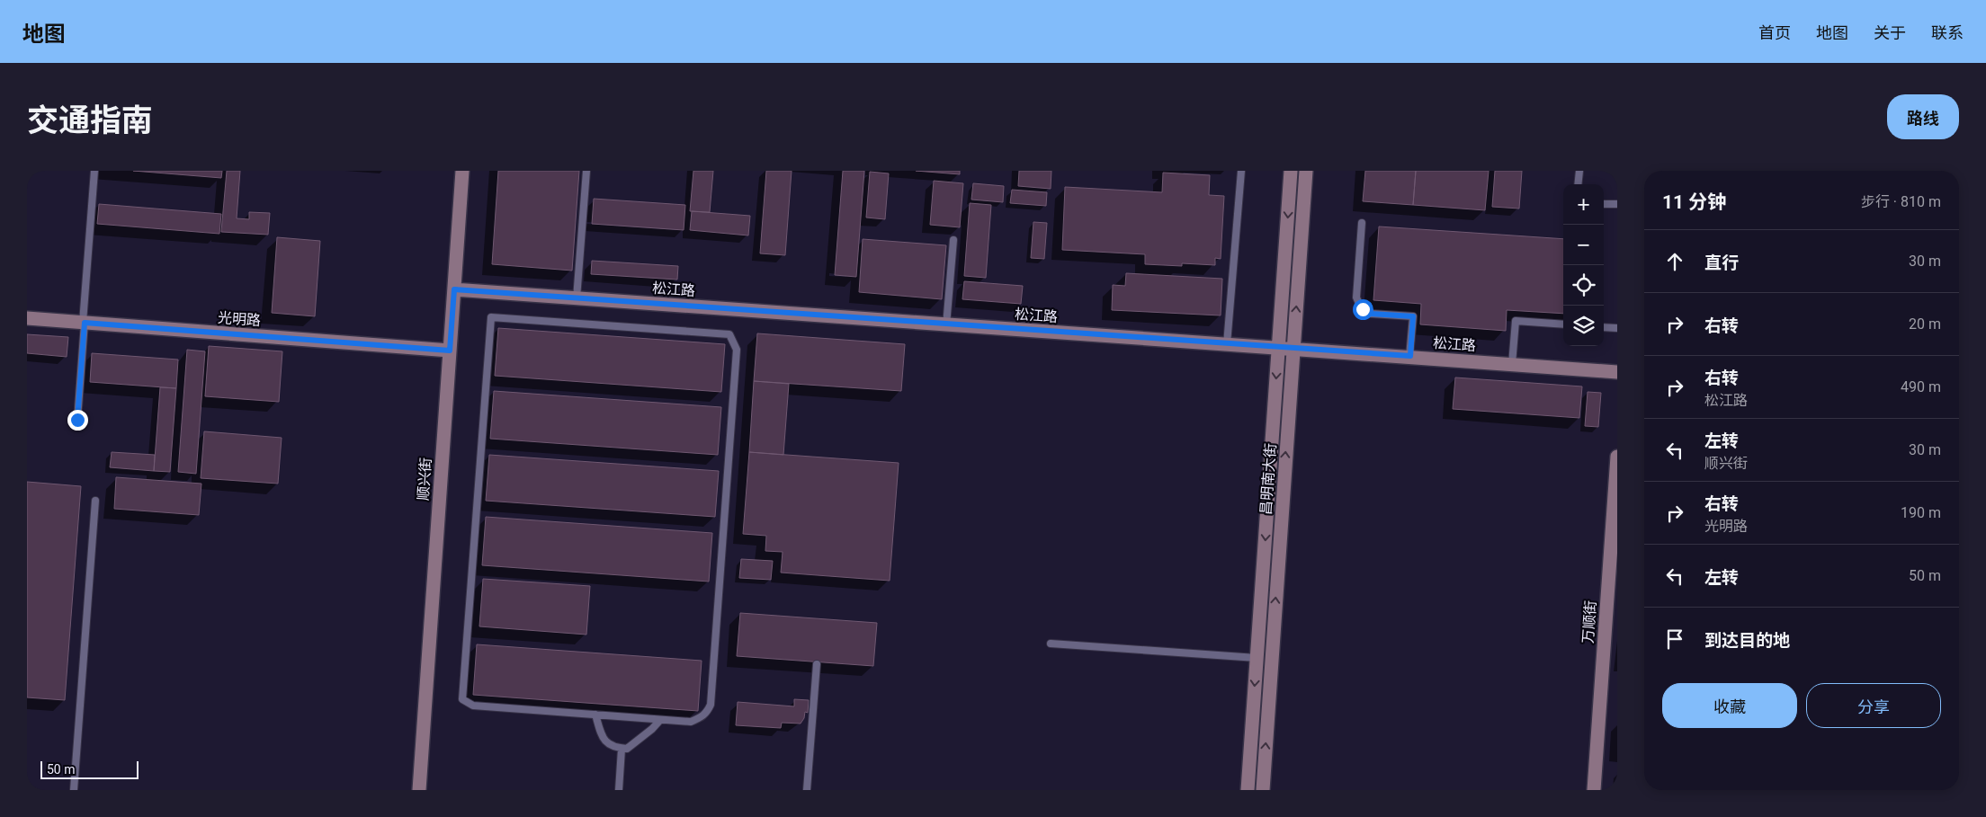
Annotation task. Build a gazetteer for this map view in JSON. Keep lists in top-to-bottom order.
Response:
{
  "streets": {
    "street": [
      "松江路",
      "光明路",
      "顺兴街",
      "昌明南大街",
      "万顺街"
    ]
  },
  "crossings": [
    ["松江路", "顺兴街"],
    ["松江路", "昌明南大街"],
    ["光明路", "顺兴街"]
  ],
  "scale_bar": "50 m",
  "page": {
    "header": "地图",
    "nav": [
      "首页",
      "地图",
      "关于",
      "联系"
    ],
    "title": "交通指南",
    "buttons": [
      "路线",
      ["收藏", "分享"]
    ],
    "heading": ["11 分钟", "步行 · 810 m"],
    "map_buttons": ["+", "−"],
    "list": [
      ["直行", "30 m"],
      ["右转", "20 m"],
      ["右转", "松江路", "490 m"],
      ["左转", "顺兴街", "30 m"],
      ["右转", "光明路", "190 m"],
      ["左转", "50 m"],
      "到达目的地"
    ],
    "scale": "50 m"
  }
}
